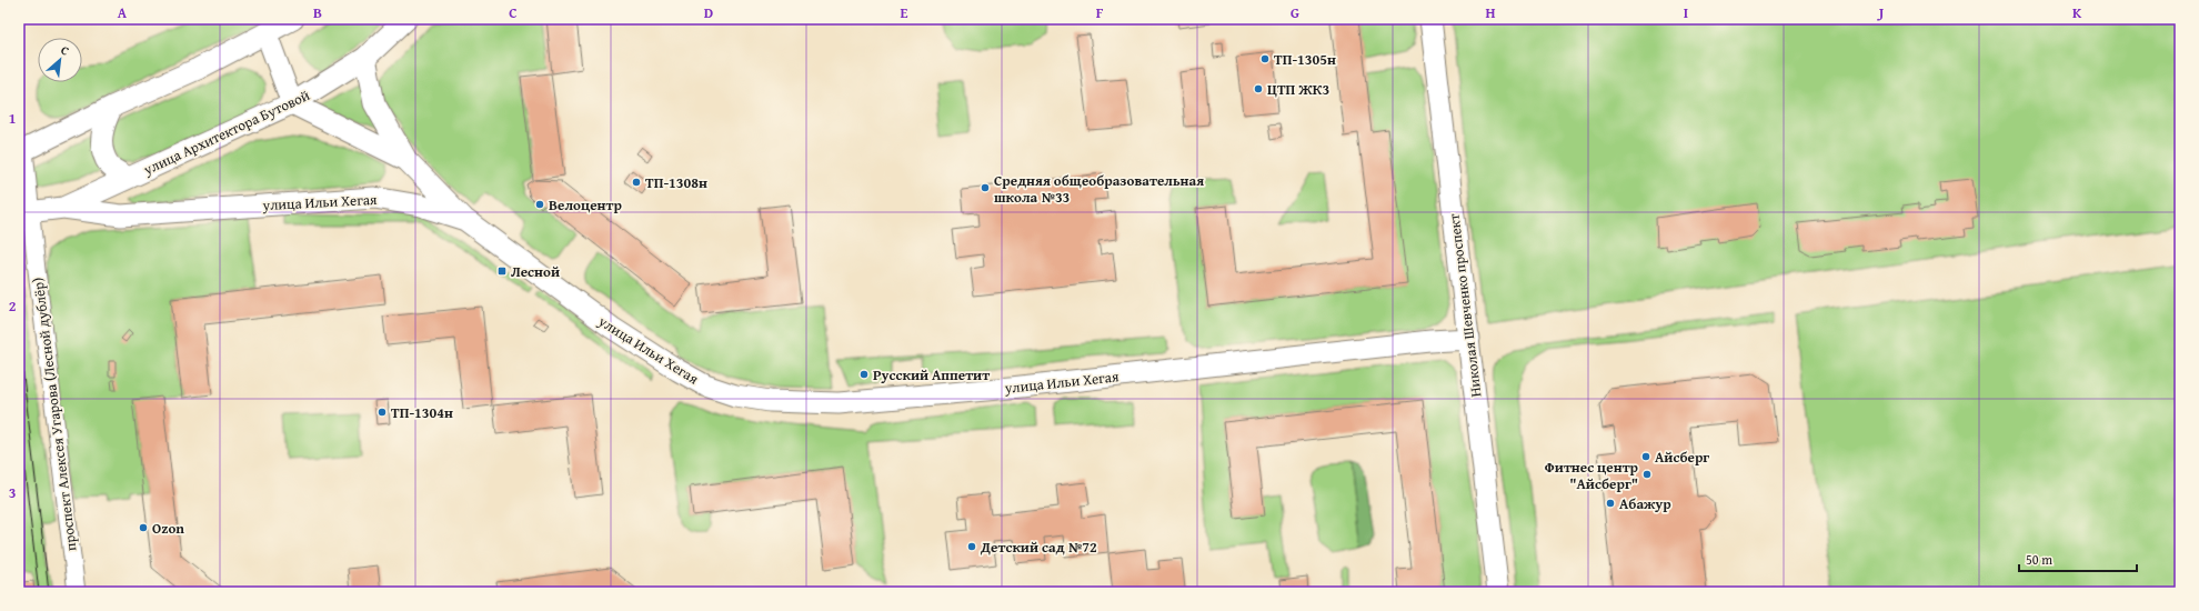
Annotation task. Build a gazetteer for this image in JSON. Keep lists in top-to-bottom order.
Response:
{
  "streets": {
    "main road": ["улица Архитектора Бутовой", "улица Ильи Хегая", "Николая Шевченко проспект"],
    "street": ["проспект Алексея Угарова (Лесной дублёр)"]
  },
  "crossings": [
    ["улица Архитектора Бутовой", "улица Ильи Хегая"],
    ["улица Ильи Хегая", "Николая Шевченко проспект"],
    ["улица Ильи Хегая", "проспект Алексея Угарова (Лесной дублёр)"]
  ],
  "places": {
    "other": [
      "ТП-1305н",
      "ЦТП ЖК3",
      "ТП-1308н",
      "Средняя общеобразовательная школа №33",
      "Велоцентр",
      "Русский Аппетит",
      "ТП-1304н",
      "Айсберг",
      "Фитнес центр \"Айсберг\"",
      "Абажур",
      "Ozon",
      "Детский сад №72"
    ],
    "transit": ["Лесной"]
  },
  "scale_bar": "50 m",
  "north": "top right",
  "grid": {
    "columns": [
      "A",
      "B",
      "C",
      "D",
      "E",
      "F",
      "G",
      "H",
      "I",
      "J",
      "K"
    ],
    "rows": ["1", "2", "3"]
  }
}
